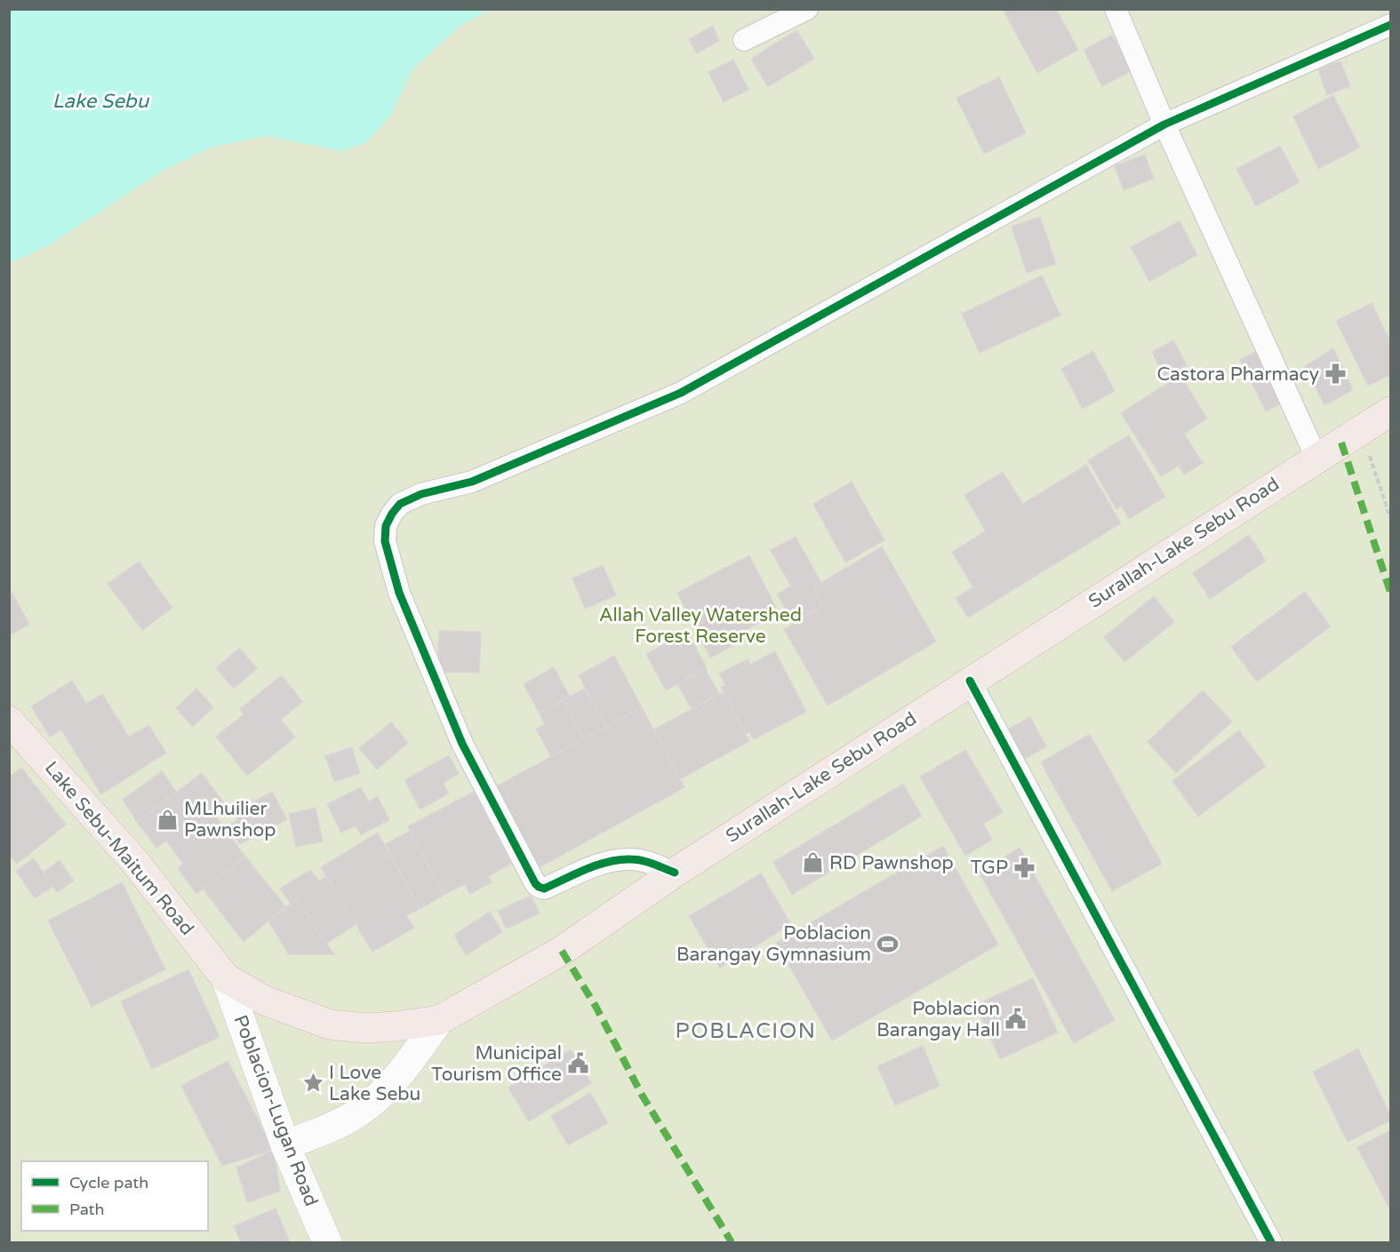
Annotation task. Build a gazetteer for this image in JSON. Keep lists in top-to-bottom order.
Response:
{
  "streets": {
    "main road": ["Surallah-Lake Sebu Road", "Lake Sebu-Maitum Road", "Poblacion-Lugan Road"]
  },
  "crossings": [
    ["Surallah-Lake Sebu Road", "Lake Sebu-Maitum Road"],
    ["Surallah-Lake Sebu Road", "Poblacion-Lugan Road"],
    ["Lake Sebu-Maitum Road", "Poblacion-Lugan Road"]
  ],
  "districts": ["POBLACION"],
  "water": ["Lake Sebu"],
  "parks": ["Allah Valley Watershed Forest Reserve"],
  "places": {
    "pharmacy": ["Castora Pharmacy", "TGP"],
    "shop": ["MLhuilier Pawnshop", "RD Pawnshop"],
    "sports": ["Poblacion Barangay Gymnasium"],
    "public building": ["Poblacion Barangay Hall", "Municipal Tourism Office"],
    "place": ["I Love Lake Sebu"]
  },
  "legend": ["Cycle path", "Path"]
}
